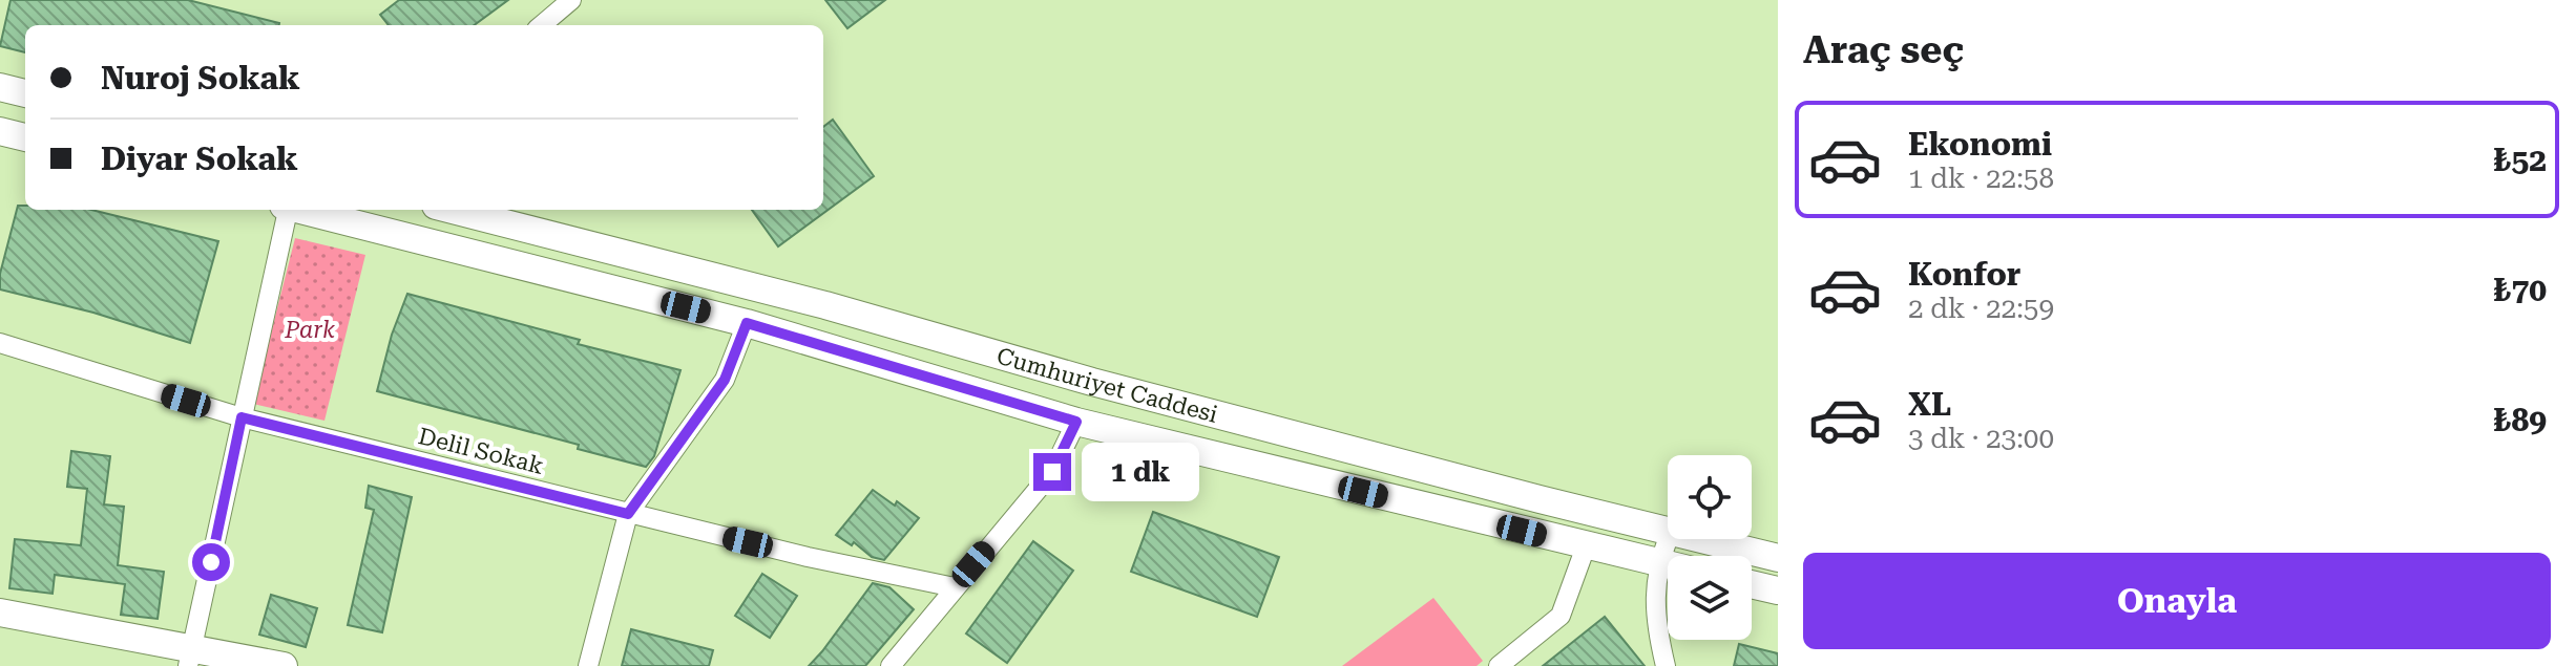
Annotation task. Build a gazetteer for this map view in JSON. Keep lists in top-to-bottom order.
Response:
{
  "streets": {
    "main road": ["Cumhuriyet Caddesi"],
    "street": ["Delil Sokak"]
  },
  "parks": ["Park"],
  "page": {
    "heading": "Araç seç",
    "banner": ["Nuroj Sokak", "Diyar Sokak"],
    "list": [
      {
        "name": "Ekonomi",
        "note": "1 dk · 22:58",
        "value": "₺52"
      },
      {
        "name": "Konfor",
        "note": "2 dk · 22:59",
        "value": "₺70"
      },
      {
        "name": "XL",
        "note": "3 dk · 23:00",
        "value": "₺89"
      }
    ],
    "bubble": "1 dk",
    "buttons": "Onayla"
  }
}
